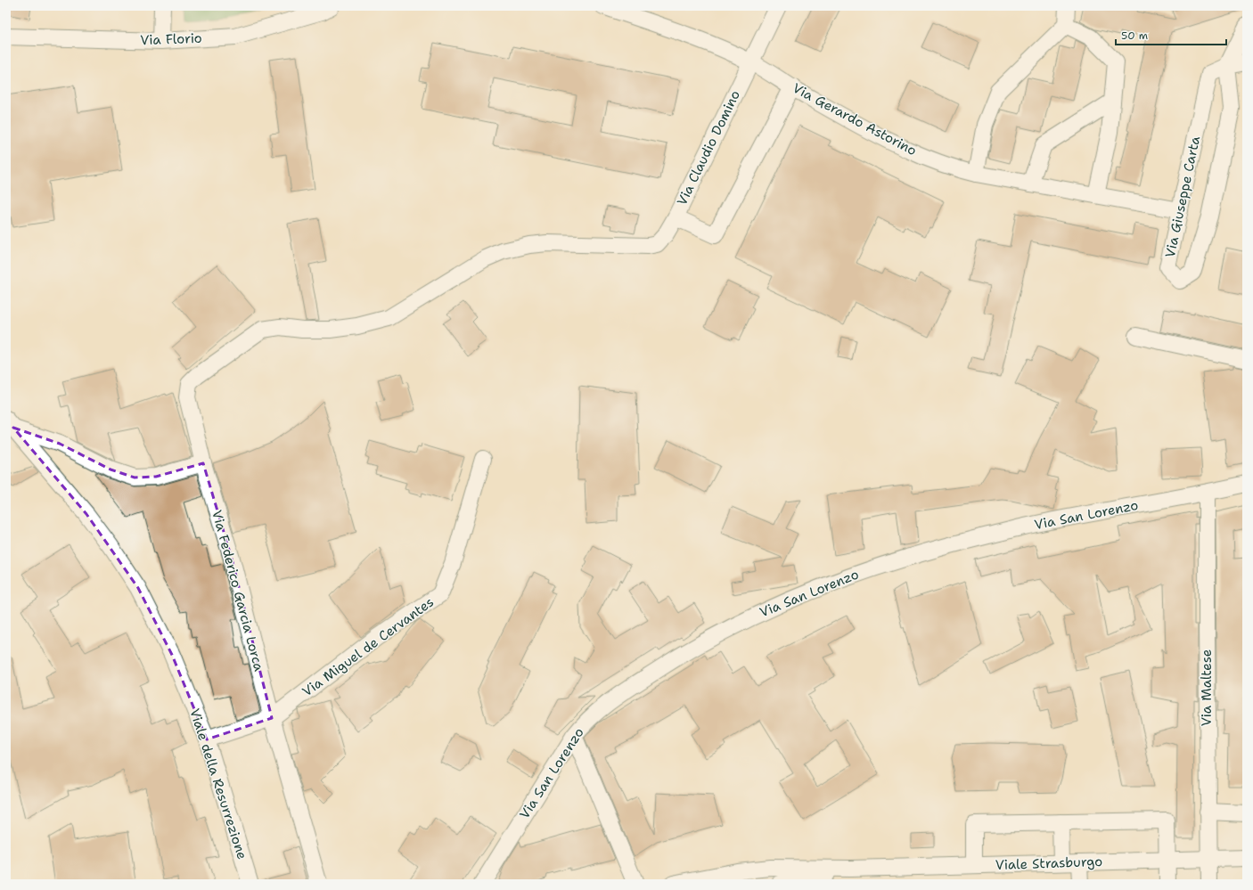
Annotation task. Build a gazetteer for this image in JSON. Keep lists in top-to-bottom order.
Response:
{
  "streets": {
    "street": [
      "Via Florio",
      "Via Gerardo Astorino",
      "Via Claudio Domino",
      "Via Giuseppe Carta",
      "Via San Lorenzo",
      "Via Federico Garcia Lorca",
      "Via Miguel de Cervantes",
      "Via Maltese",
      "Viale della Resurrezione",
      "Viale Strasburgo"
    ]
  },
  "crossings": [
    ["Via Gerardo Astorino", "Via Claudio Domino"],
    ["Via Gerardo Astorino", "Via Giuseppe Carta"],
    ["Via Claudio Domino", "Via Federico Garcia Lorca"],
    ["Via San Lorenzo", "Via Maltese"],
    ["Via Federico Garcia Lorca", "Via Miguel de Cervantes"],
    ["Via Miguel de Cervantes", "Viale della Resurrezione"],
    ["Via Maltese", "Viale Strasburgo"]
  ],
  "scale_bar": "50 m"
}
